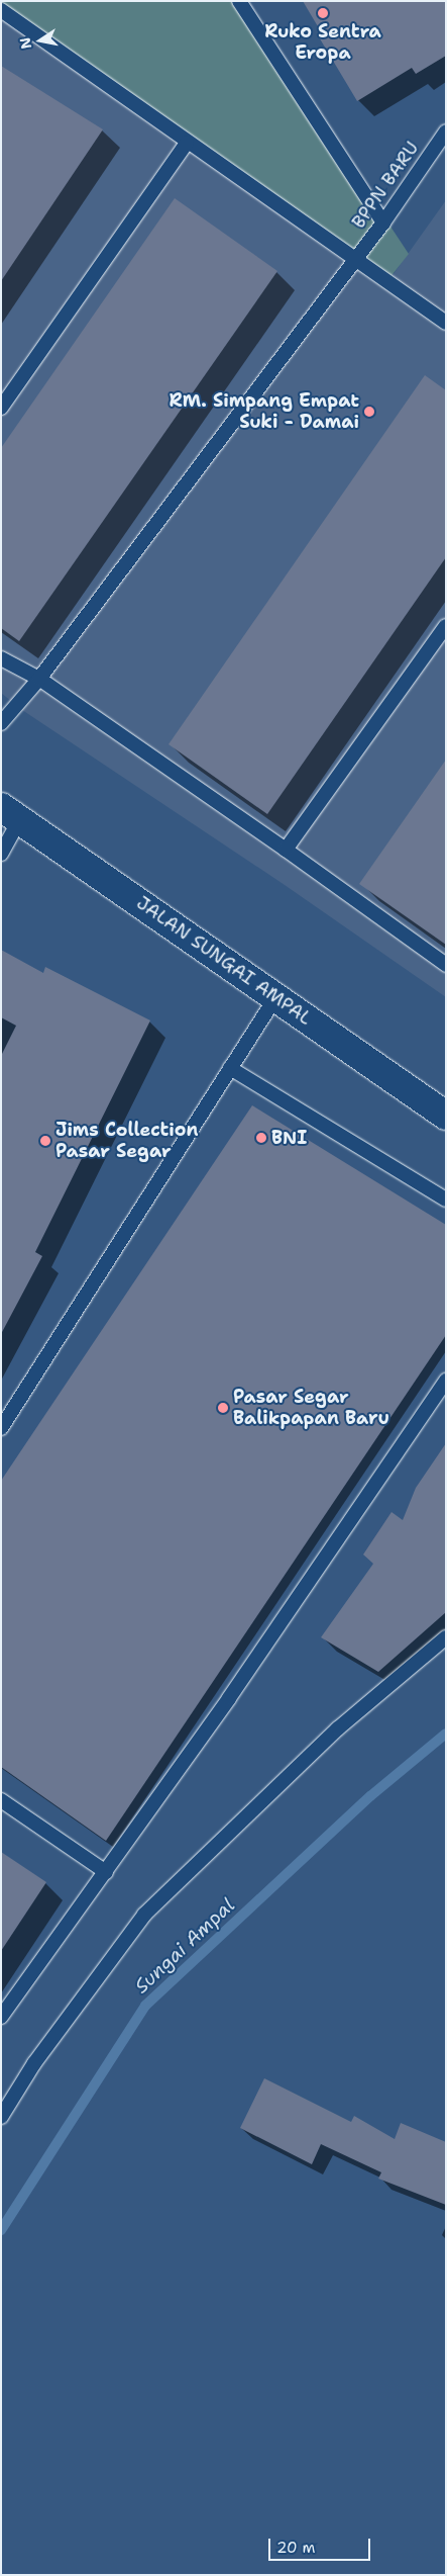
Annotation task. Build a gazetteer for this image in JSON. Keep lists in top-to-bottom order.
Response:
{
  "streets": {
    "main road": ["JALAN SUNGAI AMPAL"],
    "lane": ["BPPN BARU"]
  },
  "water": ["Sungai Ampal"],
  "places": [
    "Ruko Sentra Eropa",
    "RM. Simpang Empat Suki - Damai",
    "BNI",
    "Jims Collection Pasar Segar",
    "Pasar Segar Balikpapan Baru"
  ],
  "scale_bar": "20 m",
  "north": "left"
}
